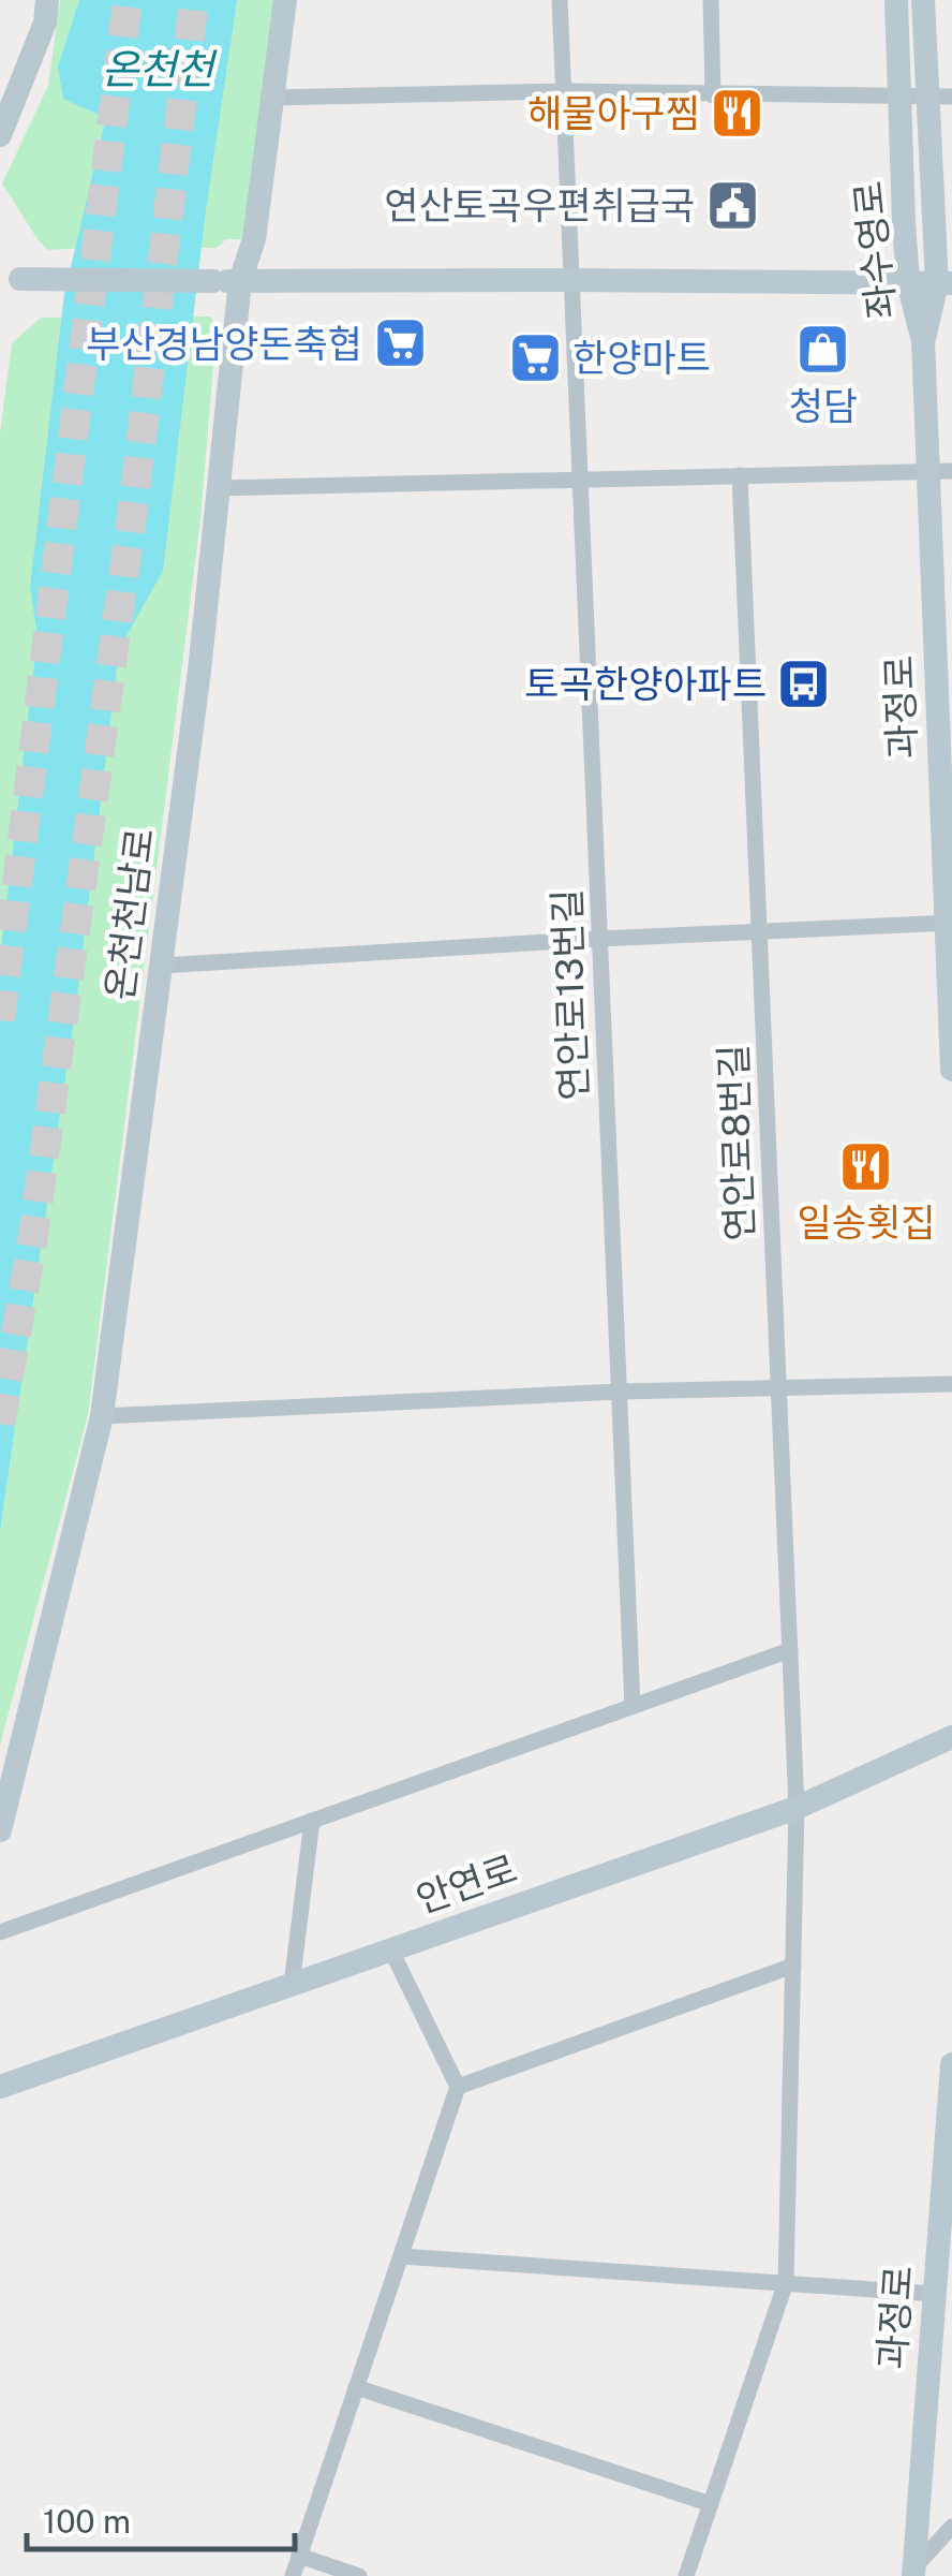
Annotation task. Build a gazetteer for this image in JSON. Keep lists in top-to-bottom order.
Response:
{
  "streets": {
    "street": [
      "좌수영로",
      "과정로",
      "온천천남로",
      "연안로13번길",
      "연안로8번길",
      "안연로"
    ]
  },
  "crossings": [
    ["좌수영로", "과정로"],
    ["연안로8번길", "안연로"]
  ],
  "water": ["온천천"],
  "places": {
    "restaurant": ["해물아구찜", "일송횟집"],
    "public building": ["연산토곡우편취급국"],
    "supermarket": ["부산경남양돈축협", "한양마트"],
    "shop": ["청담"],
    "bus stop": ["토곡한양아파트"]
  },
  "scale_bar": "100 m"
}
